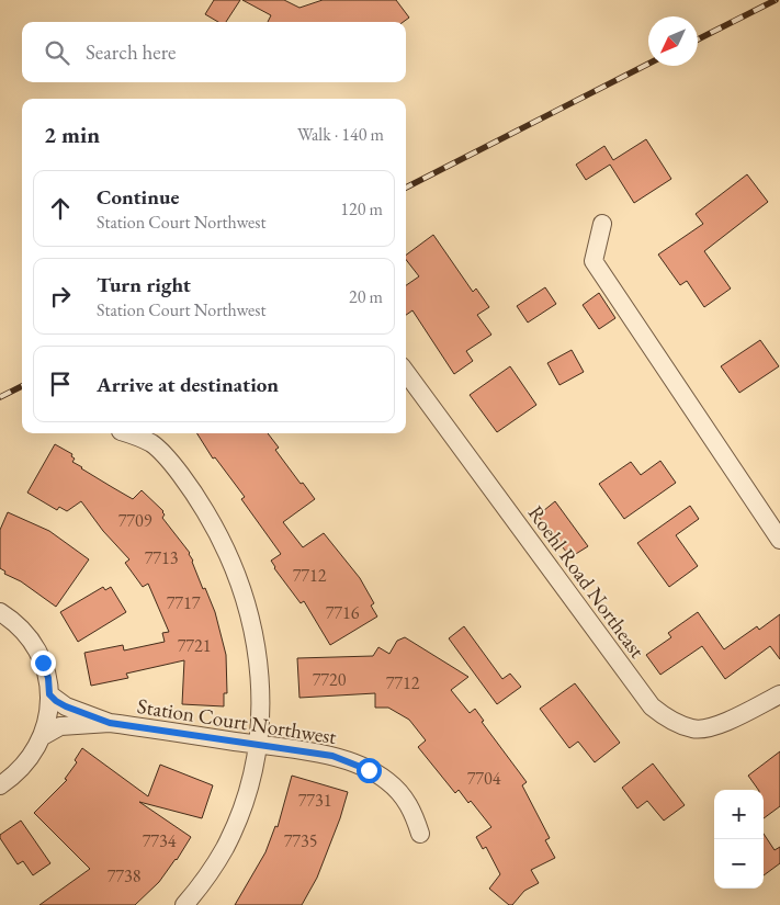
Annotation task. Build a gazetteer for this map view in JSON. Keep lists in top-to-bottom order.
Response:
{
  "streets": {
    "street": ["Roehl Road Northeast", "Station Court Northwest"]
  },
  "house_numbers": [
    "7709",
    "7713",
    "7712",
    "7717",
    "7716",
    "7721",
    "7720",
    "7712",
    "7704",
    "7731",
    "7734",
    "7735",
    "7738"
  ],
  "north": "bottom left",
  "page": {
    "search": "Search here",
    "heading": ["2 min", "Walk · 140 m"],
    "list": [
      ["Continue", "Station Court Northwest", "120 m"],
      ["Turn right", "Station Court Northwest", "20 m"],
      "Arrive at destination"
    ],
    "map_buttons": ["+", "−"]
  }
}
